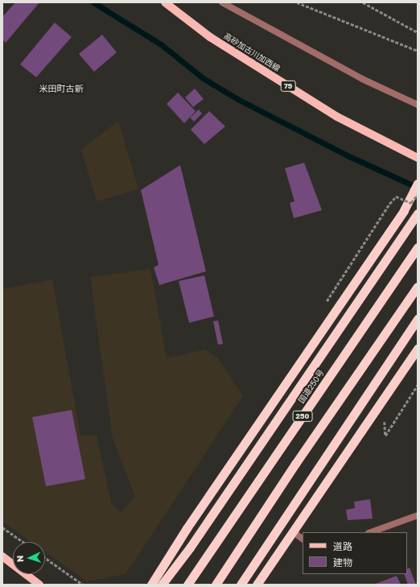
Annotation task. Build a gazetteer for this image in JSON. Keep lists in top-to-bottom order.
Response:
{
  "streets": {
    "highway": ["国道250号", "250"],
    "main road": ["高砂加古川加西線", "79"]
  },
  "districts": ["米田町古新"],
  "legend": ["道路", "建物"],
  "north": "left"
}
